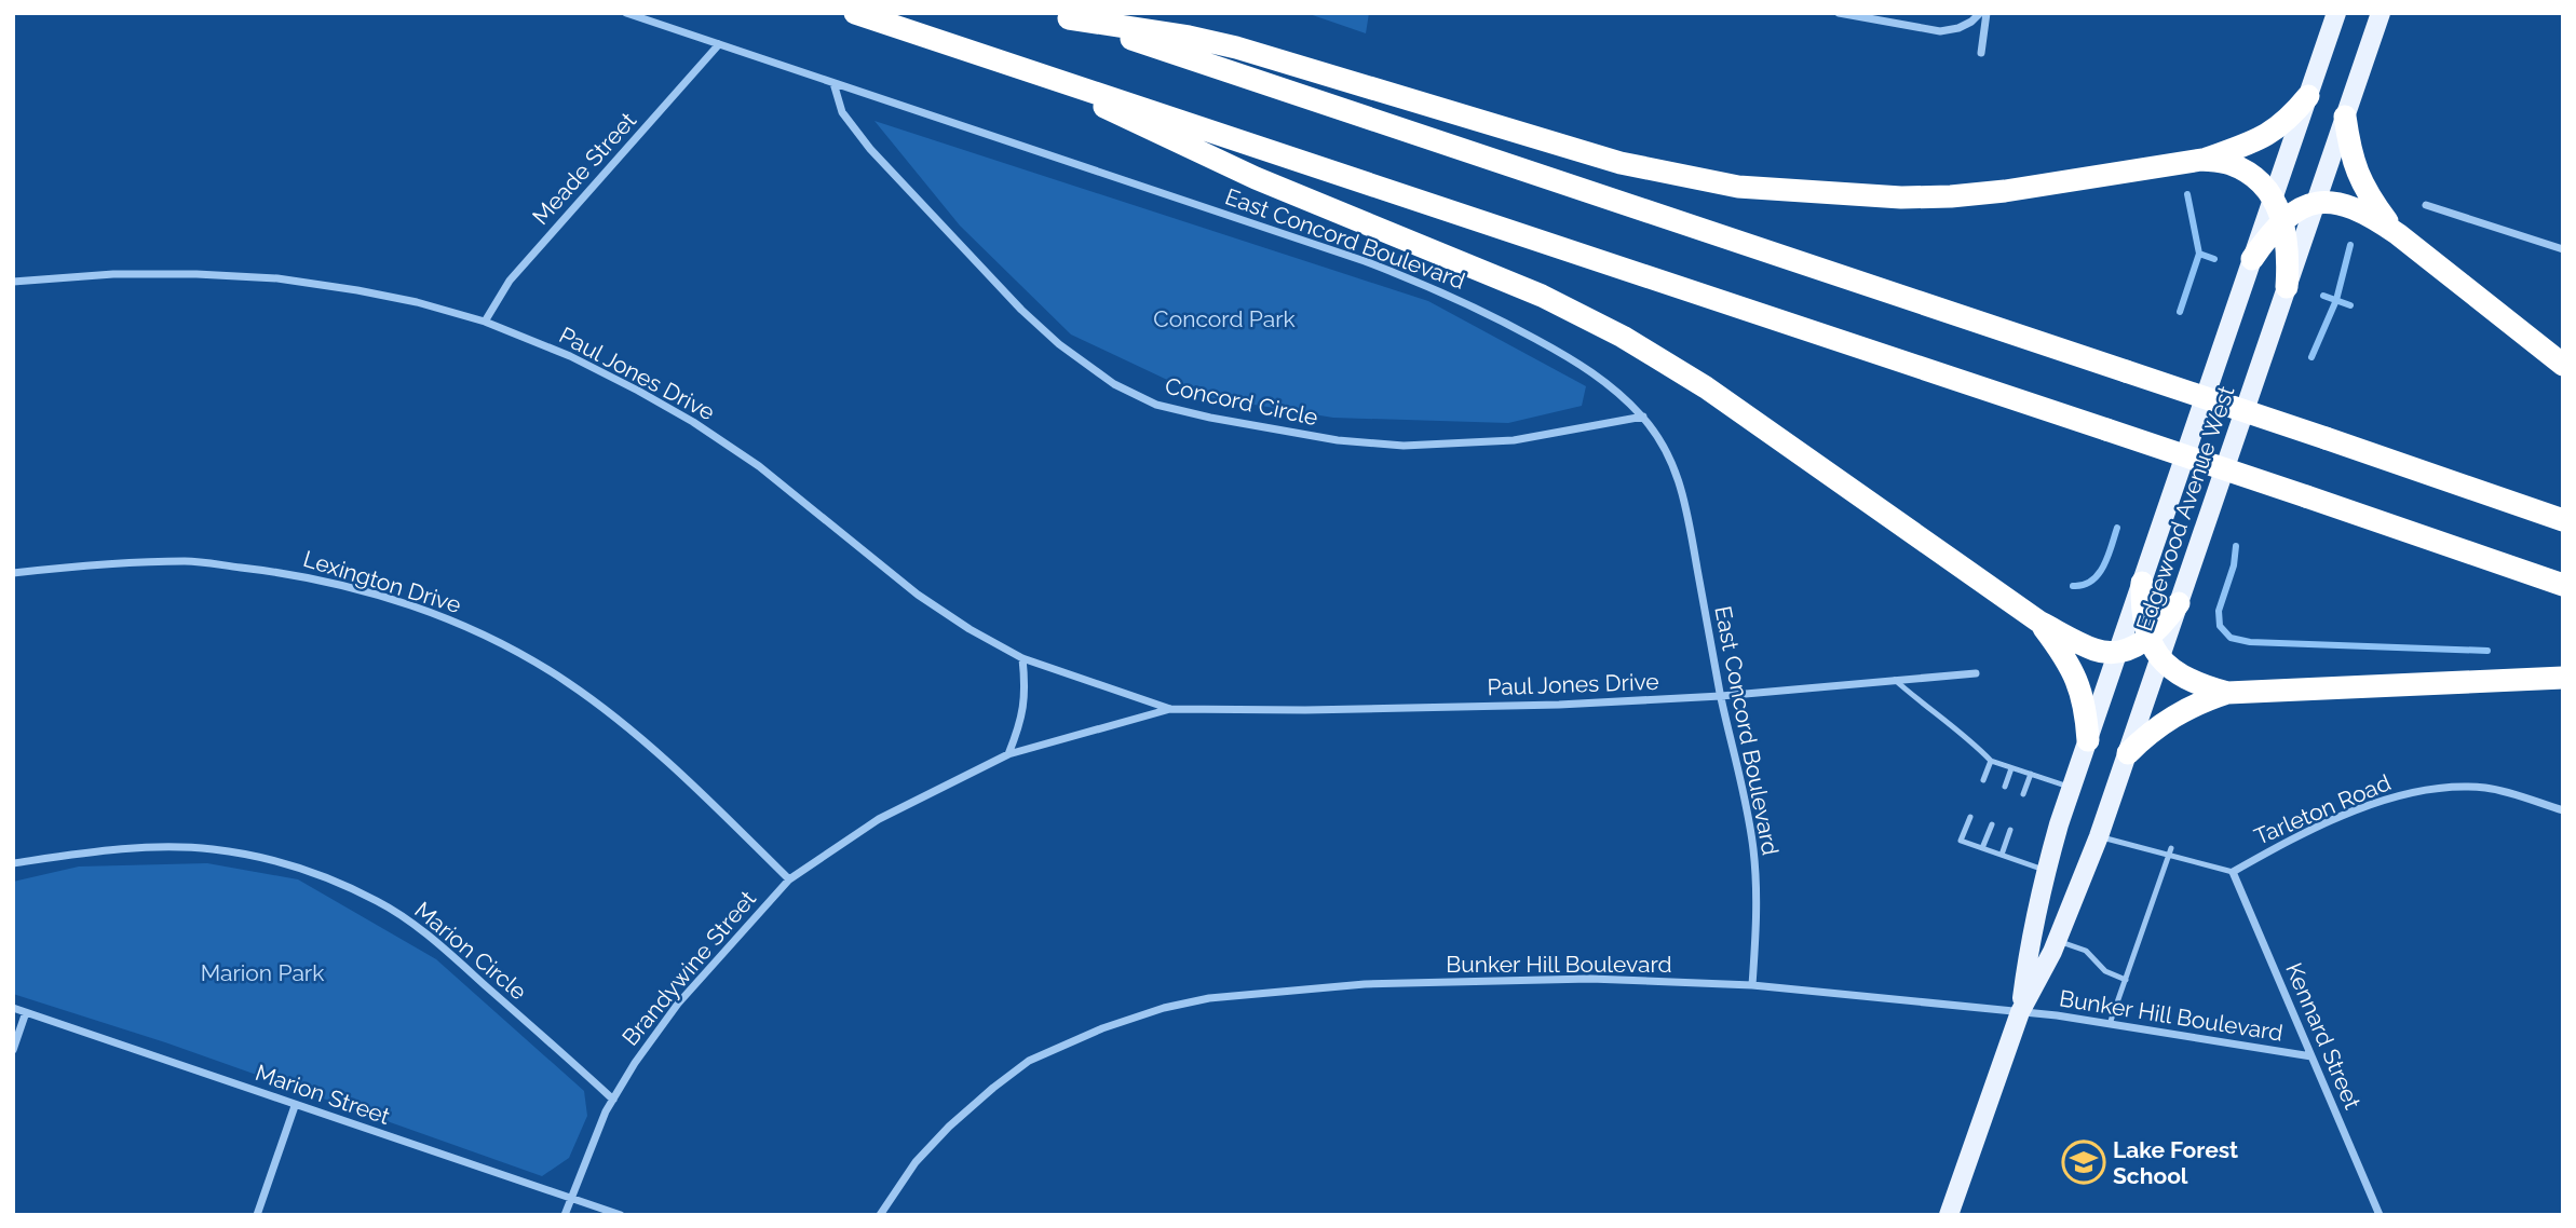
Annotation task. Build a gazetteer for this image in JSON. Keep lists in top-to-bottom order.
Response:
{
  "streets": {
    "main road": ["Edgewood Avenue West"],
    "street": [
      "Meade Street",
      "East Concord Boulevard",
      "Paul Jones Drive",
      "Concord Circle",
      "Lexington Drive",
      "Tarleton Road",
      "Marion Circle",
      "Bunker Hill Boulevard",
      "Brandywine Street",
      "Kennard Street",
      "Marion Street"
    ]
  },
  "crossings": [
    ["Meade Street", "East Concord Boulevard"],
    ["Meade Street", "Paul Jones Drive"],
    ["East Concord Boulevard", "Paul Jones Drive"],
    ["East Concord Boulevard", "Concord Circle"],
    ["East Concord Boulevard", "Bunker Hill Boulevard"],
    ["Paul Jones Drive", "Brandywine Street"],
    ["Edgewood Avenue West", "Bunker Hill Boulevard"],
    ["Lexington Drive", "Brandywine Street"],
    ["Tarleton Road", "Kennard Street"],
    ["Marion Circle", "Brandywine Street"],
    ["Bunker Hill Boulevard", "Kennard Street"],
    ["Brandywine Street", "Marion Street"]
  ],
  "parks": ["Concord Park", "Marion Park"],
  "places": {
    "school or university": ["Lake Forest School"]
  }
}
